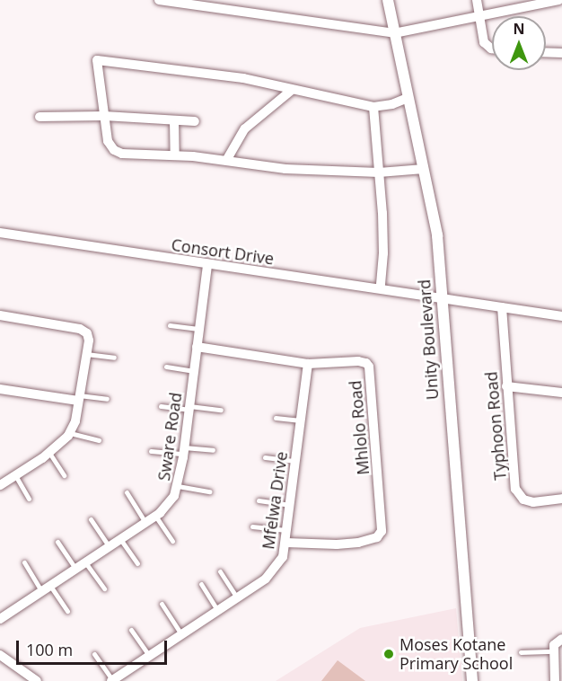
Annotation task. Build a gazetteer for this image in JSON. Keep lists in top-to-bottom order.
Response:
{
  "streets": {
    "street": [
      "Consort Drive",
      "Unity Boulevard",
      "Typhoon Road",
      "Mhlolo Road",
      "Sware Road",
      "Mfelwa Drive"
    ]
  },
  "crossings": [
    ["Consort Drive", "Unity Boulevard"],
    ["Consort Drive", "Typhoon Road"],
    ["Consort Drive", "Sware Road"],
    ["Mhlolo Road", "Sware Road"],
    ["Mhlolo Road", "Mfelwa Drive"]
  ],
  "places": ["Moses Kotane Primary School"],
  "scale_bar": "100 m",
  "north": "top"
}
